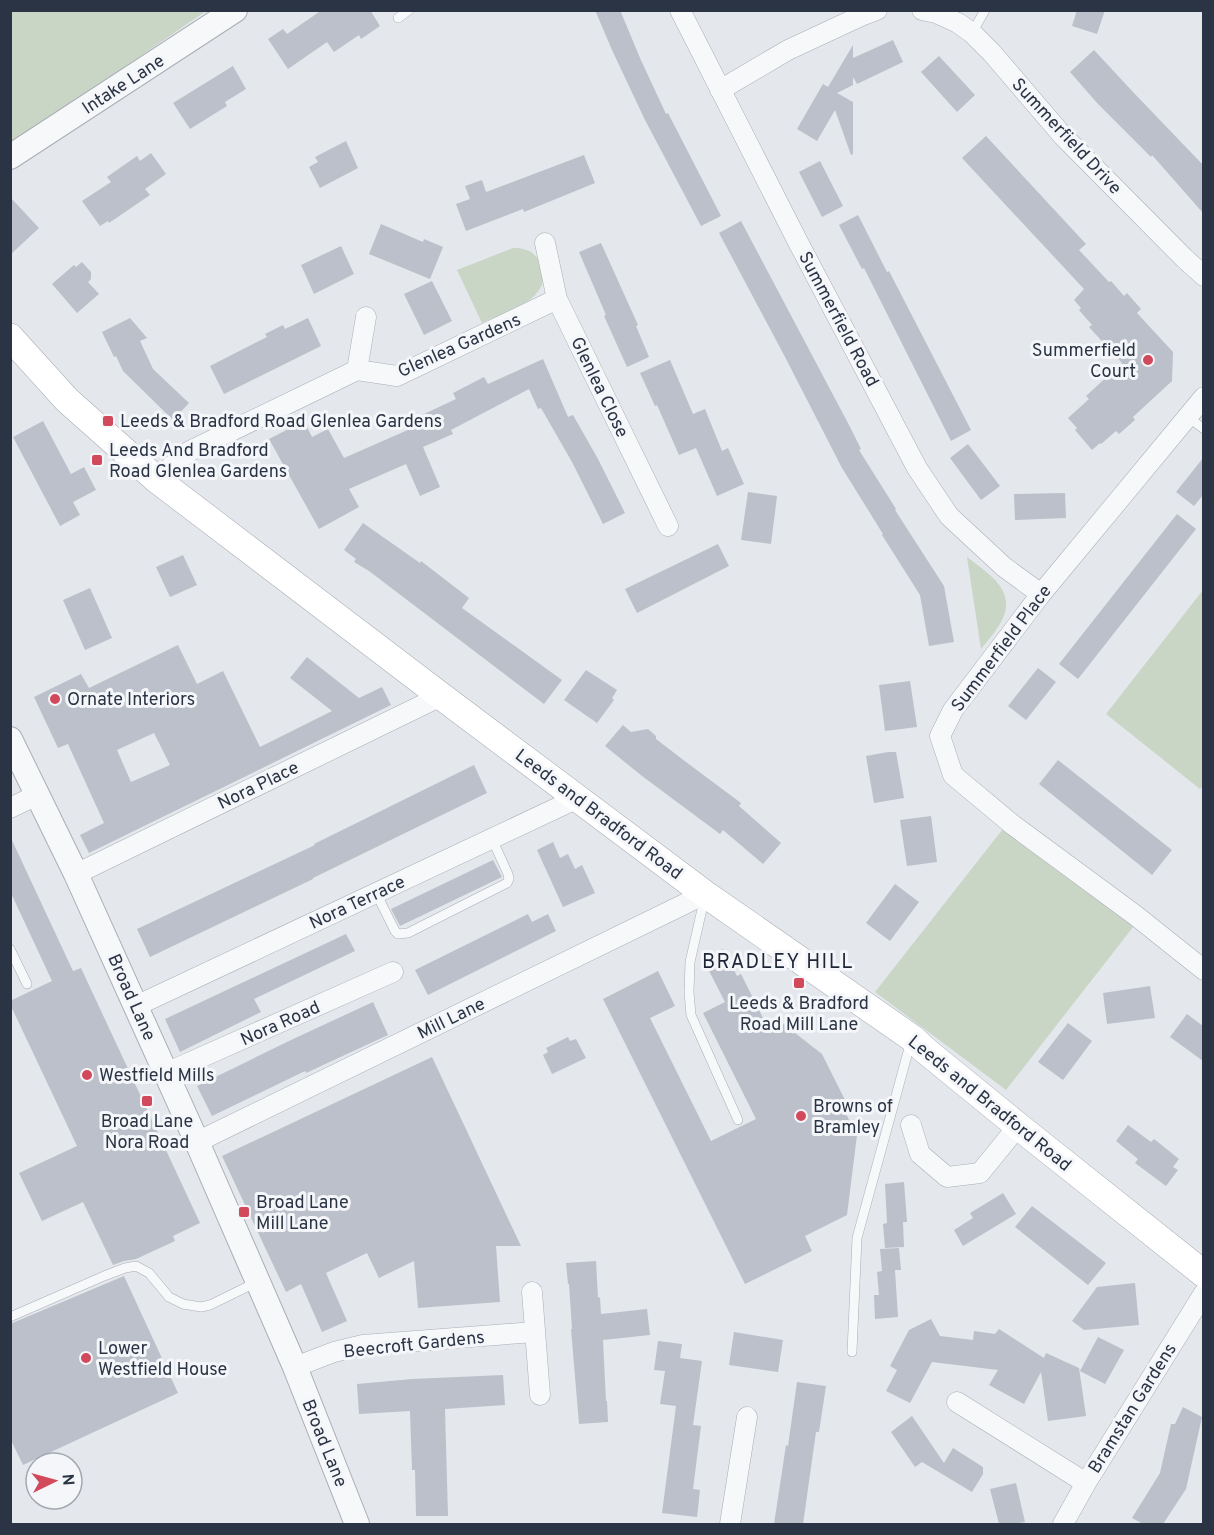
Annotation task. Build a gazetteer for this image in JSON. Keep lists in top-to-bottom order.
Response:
{
  "streets": {
    "main road": ["Leeds and Bradford Road"],
    "street": [
      "Intake Lane",
      "Summerfield Drive",
      "Summerfield Road",
      "Glenlea Gardens",
      "Glenlea Close",
      "Summerfield Place",
      "Nora Place",
      "Nora Terrace",
      "Broad Lane",
      "Mill Lane",
      "Nora Road",
      "Beecroft Gardens",
      "Bramstan Gardens"
    ]
  },
  "crossings": [
    ["Summerfield Road", "Summerfield Place"],
    ["Glenlea Gardens", "Glenlea Close"],
    ["Nora Place", "Leeds and Bradford Road"],
    ["Nora Place", "Broad Lane"],
    ["Leeds and Bradford Road", "Nora Terrace"],
    ["Leeds and Bradford Road", "Mill Lane"],
    ["Nora Terrace", "Broad Lane"],
    ["Broad Lane", "Mill Lane"],
    ["Broad Lane", "Nora Road"],
    ["Broad Lane", "Beecroft Gardens"]
  ],
  "districts": ["BRADLEY HILL"],
  "places": {
    "other": [
      "Summerfield Court",
      "Ornate Interiors",
      "Westfield Mills",
      "Browns of Bramley",
      "Lower Westfield House"
    ],
    "transit": [
      "Leeds & Bradford Road Glenlea Gardens",
      "Leeds And Bradford Road Glenlea Gardens",
      "Leeds & Bradford Road Mill Lane",
      "Broad Lane Nora Road",
      "Broad Lane Mill Lane"
    ]
  },
  "north": "right"
}
